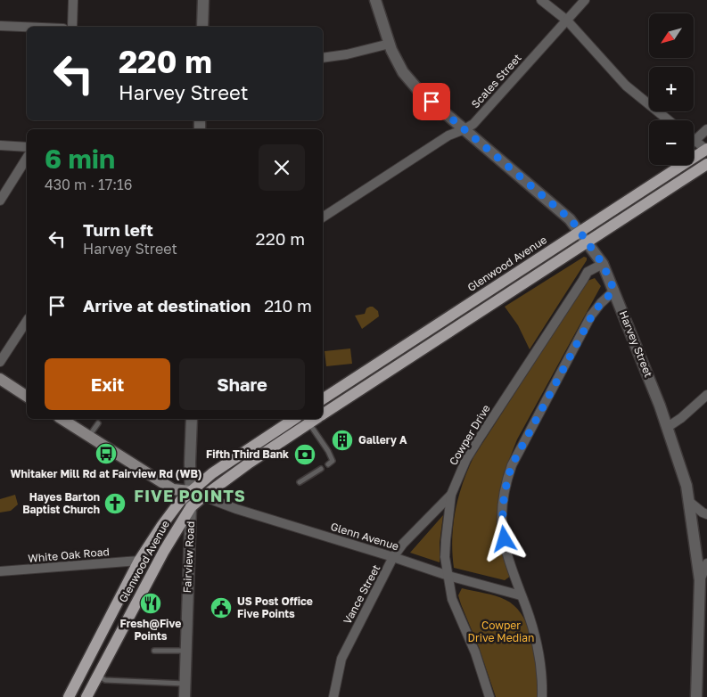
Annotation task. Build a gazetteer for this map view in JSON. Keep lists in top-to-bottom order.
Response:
{
  "streets": {
    "main road": ["Glenwood Avenue"],
    "street": [
      "Scales Street",
      "Harvey Street",
      "Cowper Drive",
      "Glenn Avenue",
      "White Oak Road",
      "Fairview Road",
      "Vance Street"
    ]
  },
  "crossings": [
    ["Scales Street", "Harvey Street"],
    ["Glenwood Avenue", "Harvey Street"],
    ["Glenwood Avenue", "Glenn Avenue"],
    ["Glenwood Avenue", "White Oak Road"],
    ["Glenwood Avenue", "Fairview Road"],
    ["Harvey Street", "Cowper Drive"],
    ["Cowper Drive", "Glenn Avenue"],
    ["Cowper Drive", "Vance Street"],
    ["Glenn Avenue", "Vance Street"]
  ],
  "districts": ["FIVE POINTS"],
  "parks": ["Cowper Drive Median"],
  "places": {
    "building": ["Gallery A"],
    "bus stop": ["Whitaker Mill Rd at Fairview Rd (WB)"],
    "bank": ["Fifth Third Bank"],
    "church": ["Hayes Barton Baptist Church"],
    "restaurant": ["Fresh@Five Points"],
    "public building": ["US Post Office Five Points"]
  },
  "north": "bottom left",
  "page": {
    "map_buttons": ["+", "−"],
    "turn": ["220 m", "Harvey Street"],
    "heading": ["6 min", "430 m · 17:16"],
    "list": [
      {
        "name": "Turn left",
        "note": "Harvey Street",
        "value": "220 m"
      },
      {
        "name": "Arrive at destination",
        "value": "210 m"
      }
    ],
    "buttons": ["Exit", "Share"]
  }
}
